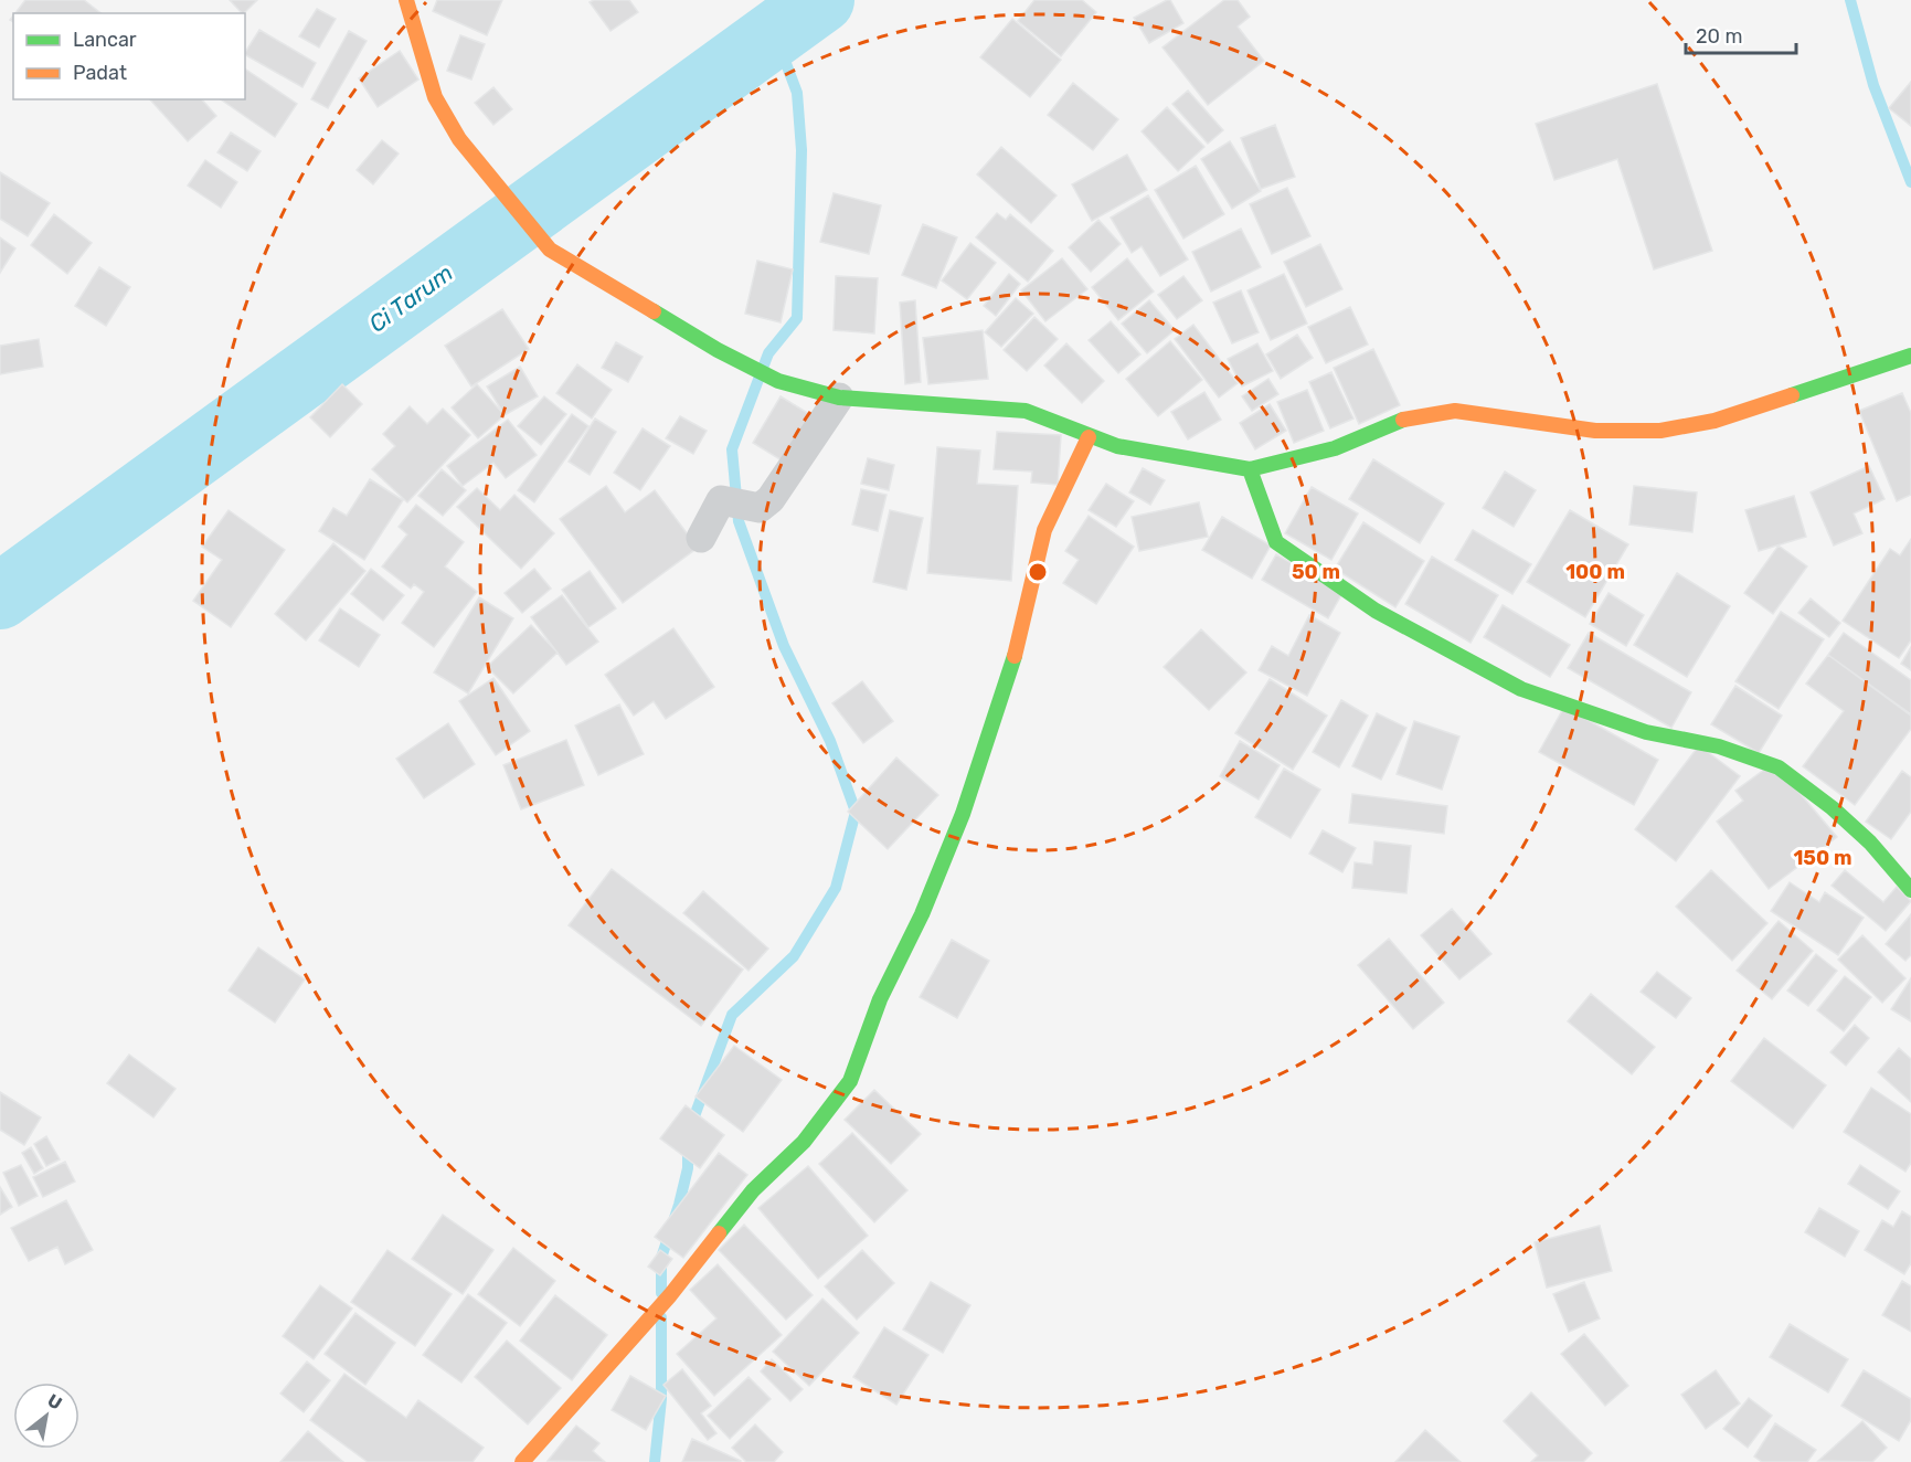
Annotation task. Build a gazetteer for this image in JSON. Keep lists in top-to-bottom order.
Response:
{
  "water": ["Ci Tarum"],
  "legend": ["Lancar", "Padat"],
  "scale_bar": "20 m",
  "north": "top right",
  "rings": ["50 m", "100 m", "150 m"]
}
